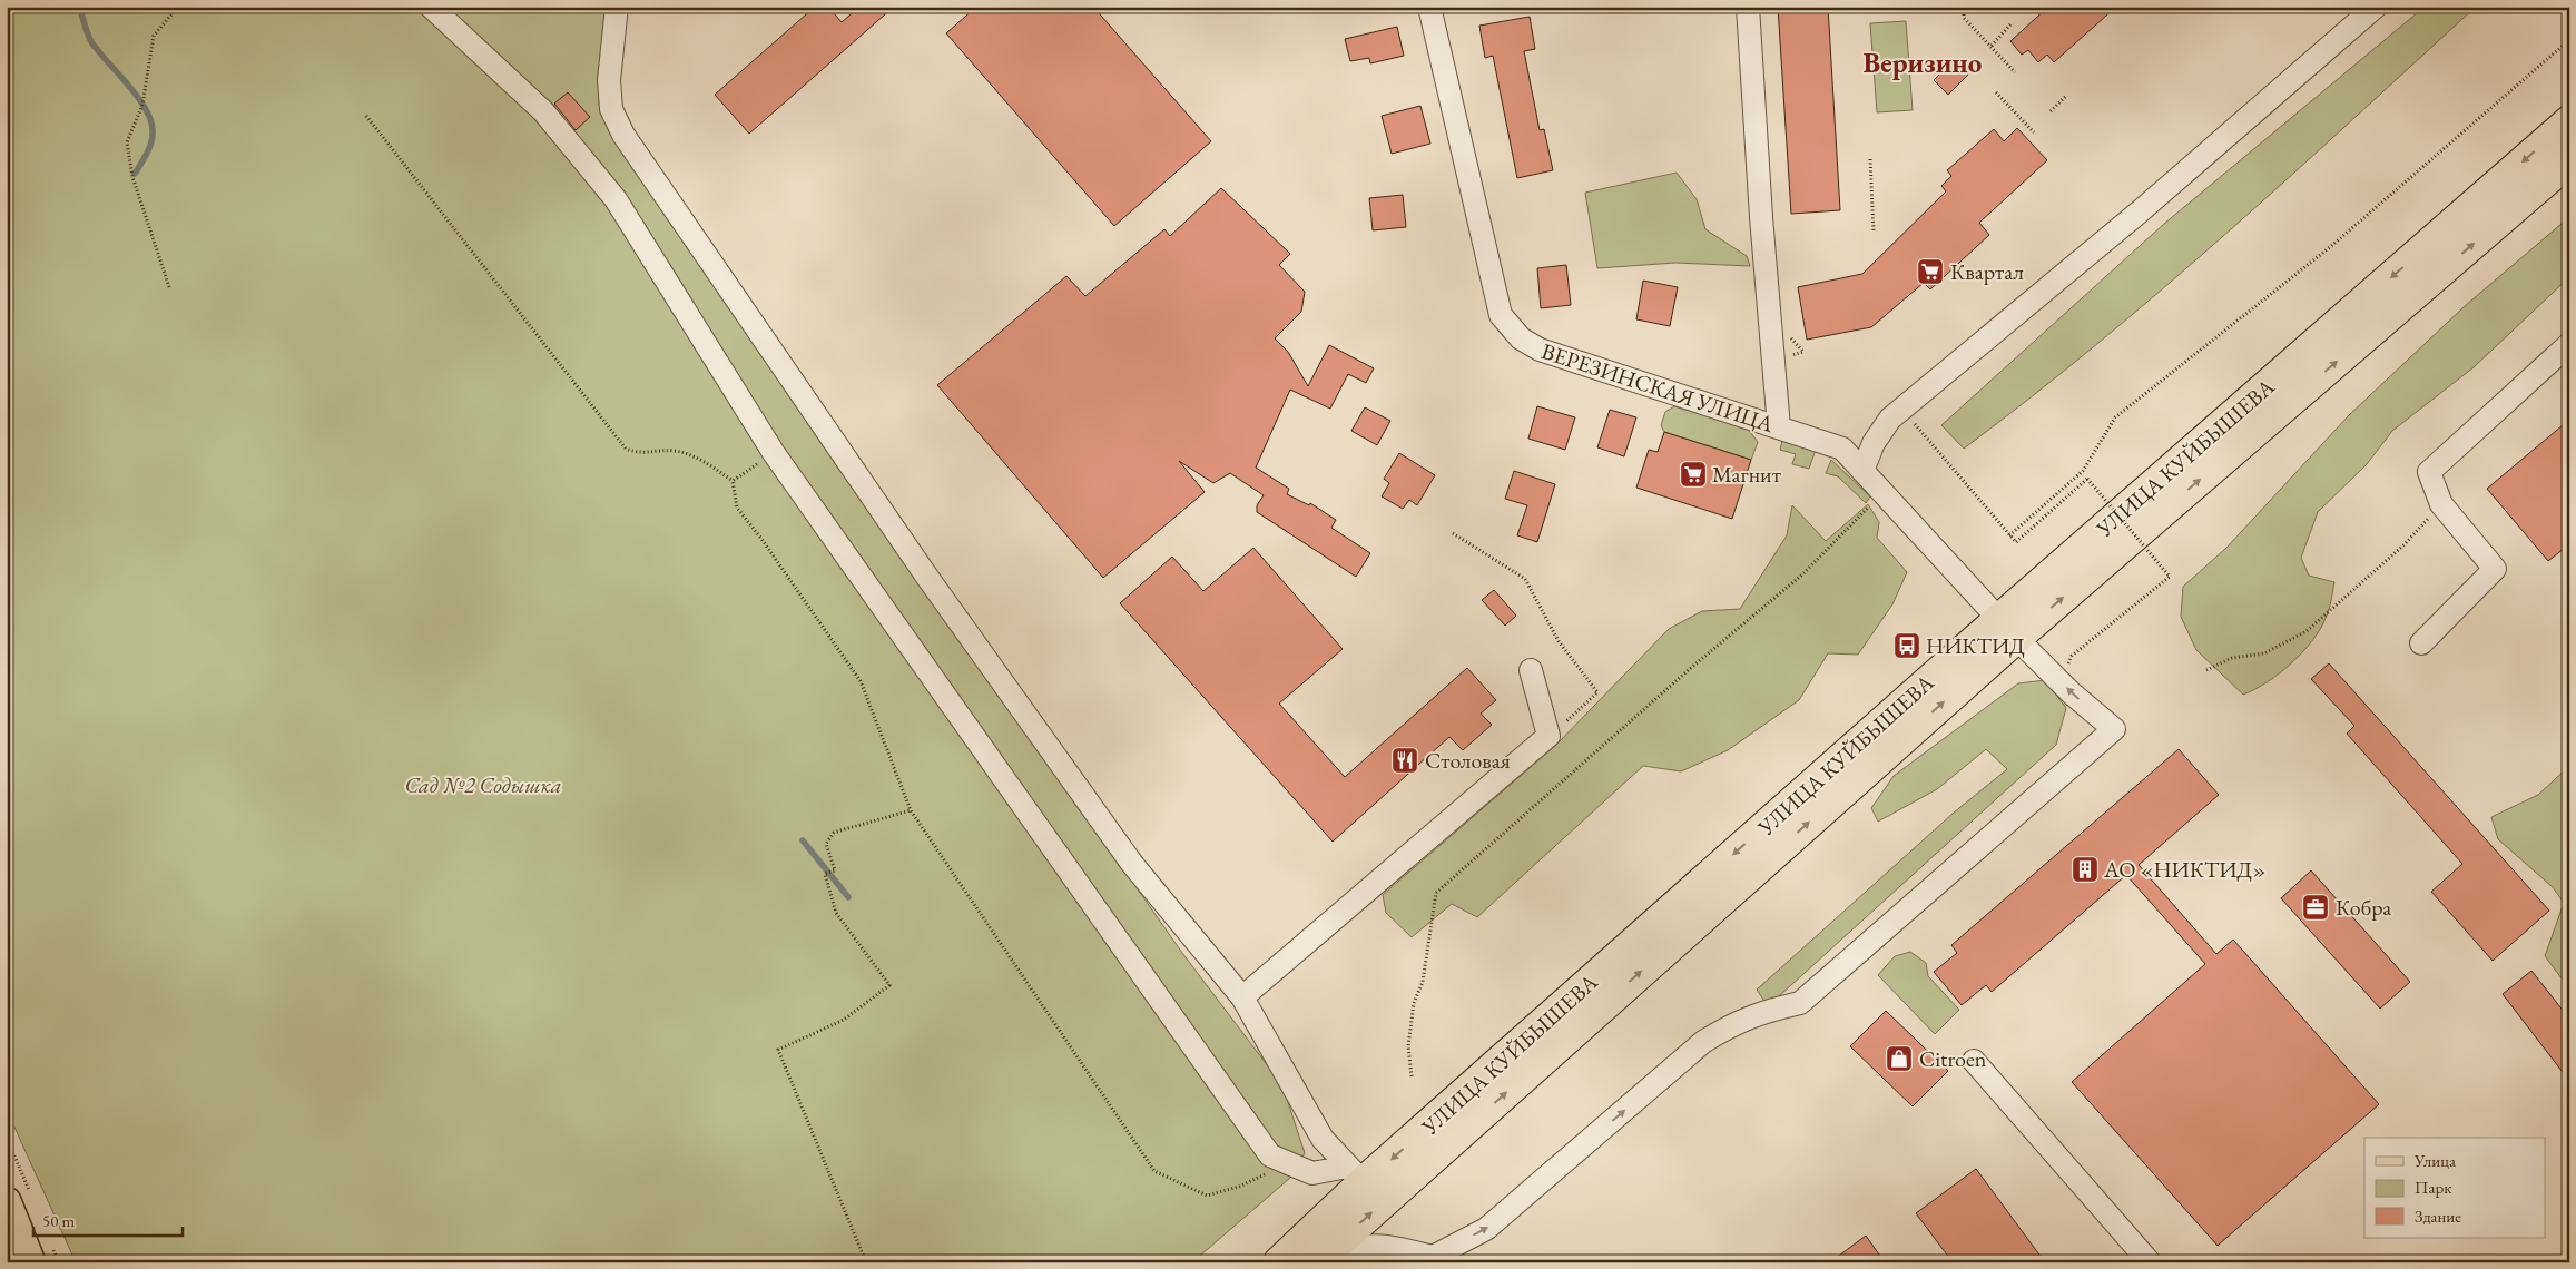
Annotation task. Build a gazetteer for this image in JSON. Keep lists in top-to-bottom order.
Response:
{
  "streets": {
    "highway": ["УЛИЦА КУЙБЫШЕВА"],
    "street": ["ВЕРЕЗИНСКАЯ УЛИЦА"]
  },
  "crossings": [
    ["ВЕРЕЗИНСКАЯ УЛИЦА", "УЛИЦА КУЙБЫШЕВА"]
  ],
  "one_way": ["ВЕРЕЗИНСКАЯ УЛИЦА"],
  "districts": ["Веризино"],
  "parks": ["Сад №2 Содышка"],
  "places": {
    "supermarket": ["Квартал", "Магнит"],
    "bus stop": ["НИКТИД"],
    "restaurant": ["Столовая"],
    "building": ["АО «НИКТИД»"],
    "office": ["Кобра"],
    "shop": ["Citroen"]
  },
  "legend": ["Улица", "Парк", "Здание"],
  "scale_bar": "50 m"
}
